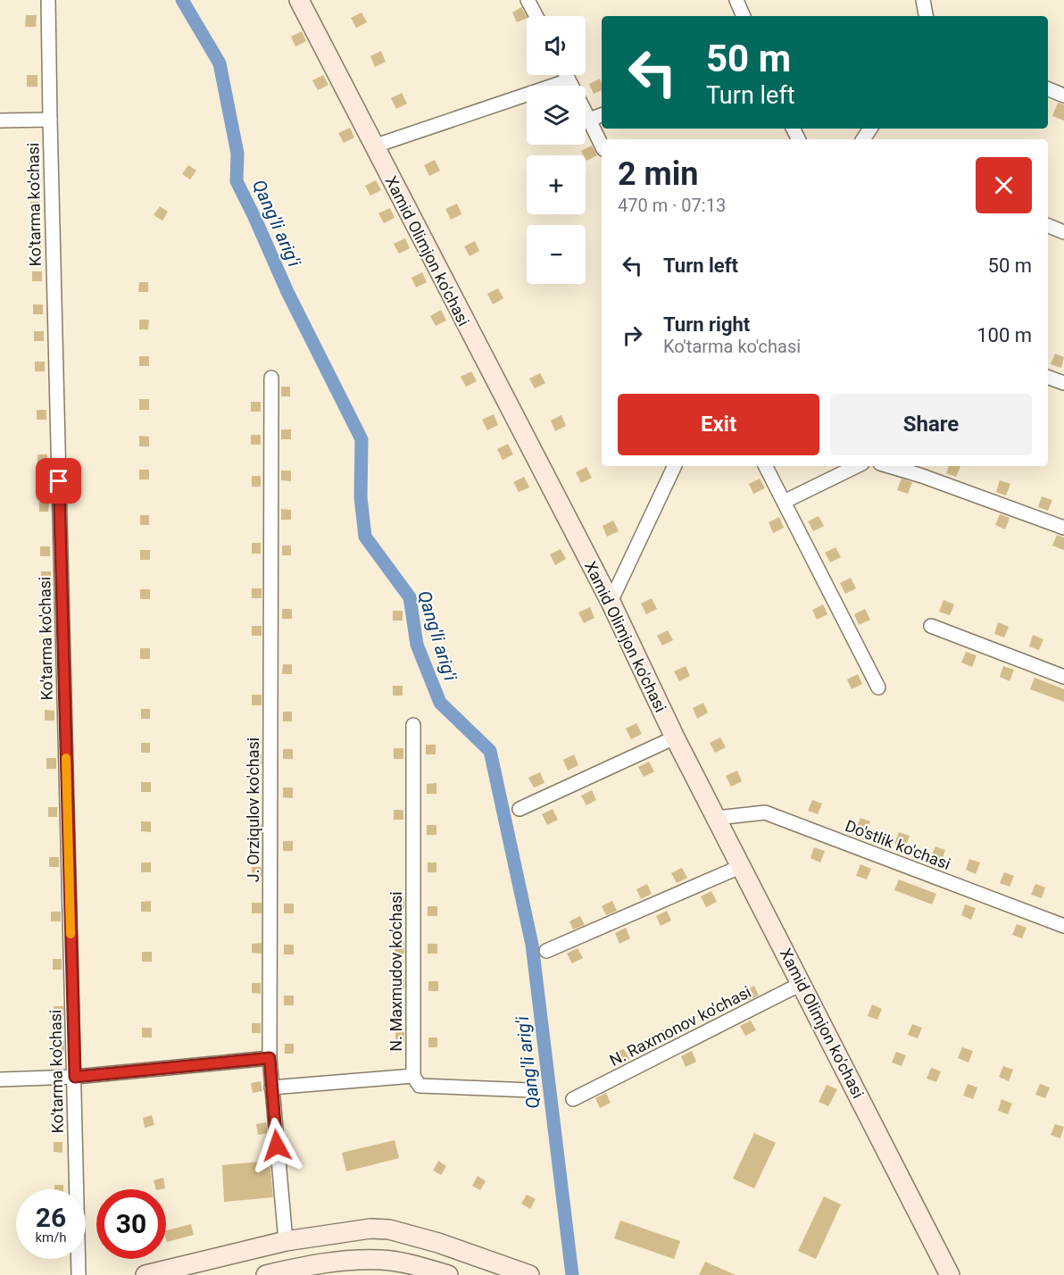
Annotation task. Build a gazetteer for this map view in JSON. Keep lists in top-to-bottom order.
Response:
{
  "streets": {
    "main road": ["Xamid Olimjon ko'chasi"],
    "street": [
      "Ko'tarma ko'chasi",
      "J. Orziqulov ko'chasi",
      "Do'stlik ko'chasi",
      "N. Maxmudov ko'chasi",
      "N. Raxmonov ko'chasi"
    ]
  },
  "crossings": [
    ["Xamid Olimjon ko'chasi", "Do'stlik ko'chasi"],
    ["Xamid Olimjon ko'chasi", "N. Raxmonov ko'chasi"]
  ],
  "water": ["Qang'li arig'i"],
  "page": {
    "map_buttons": ["+", "−"],
    "turn": ["50 m", "Turn left"],
    "heading": ["2 min", "470 m · 07:13"],
    "list": [
      {
        "name": "Turn left",
        "value": "50 m"
      },
      {
        "name": "Turn right",
        "note": "Ko'tarma ko'chasi",
        "value": "100 m"
      }
    ],
    "buttons": ["Exit", "Share"],
    "speed": "26 km/h",
    "limit": "30"
  }
}
